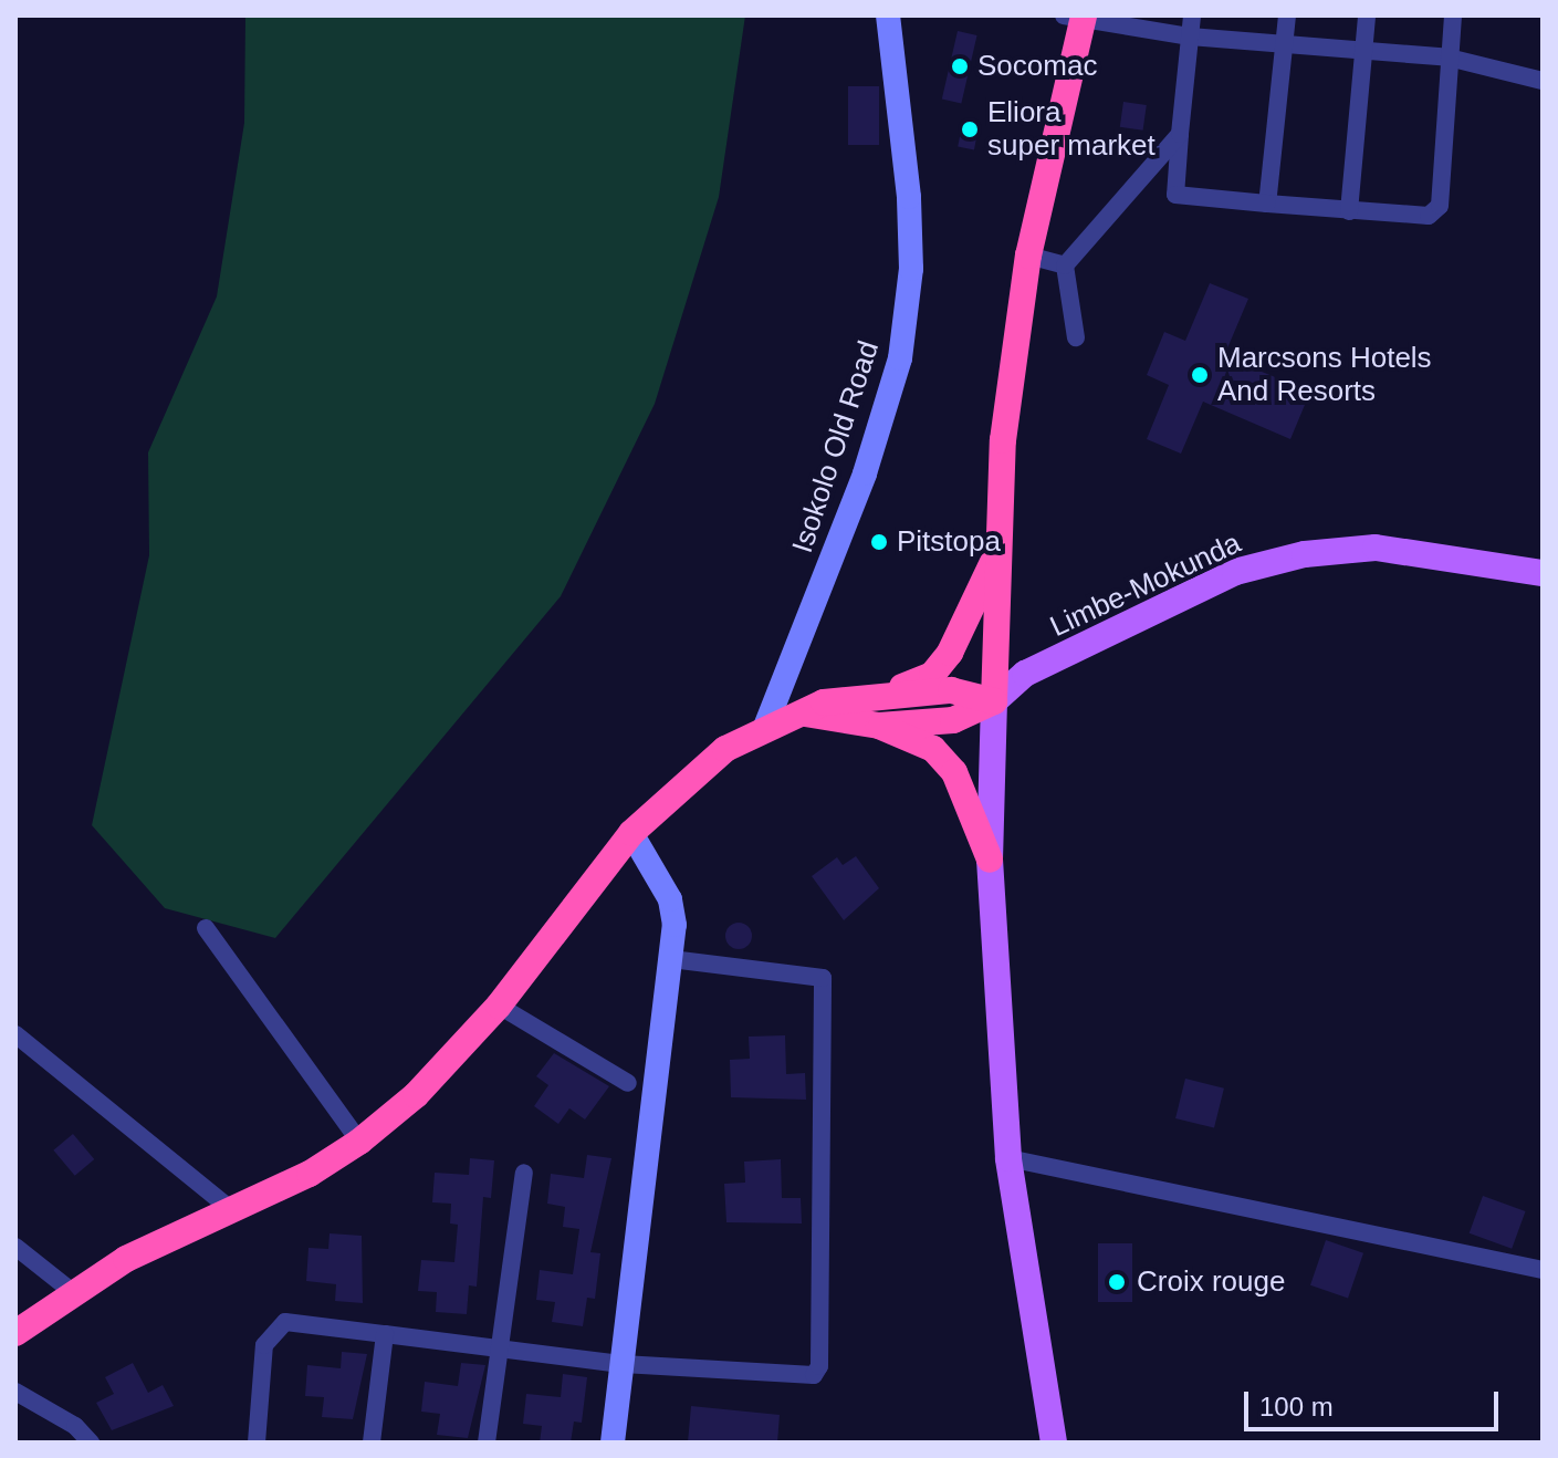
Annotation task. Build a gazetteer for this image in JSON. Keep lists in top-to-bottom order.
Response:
{
  "streets": {
    "main road": ["Limbe-Mokunda"],
    "street": ["Isokolo Old Road"]
  },
  "places": [
    "Socomac",
    "Eliora super market",
    "Marcsons Hotels And Resorts",
    "Pitstopa",
    "Croix rouge"
  ],
  "scale_bar": "100 m"
}
